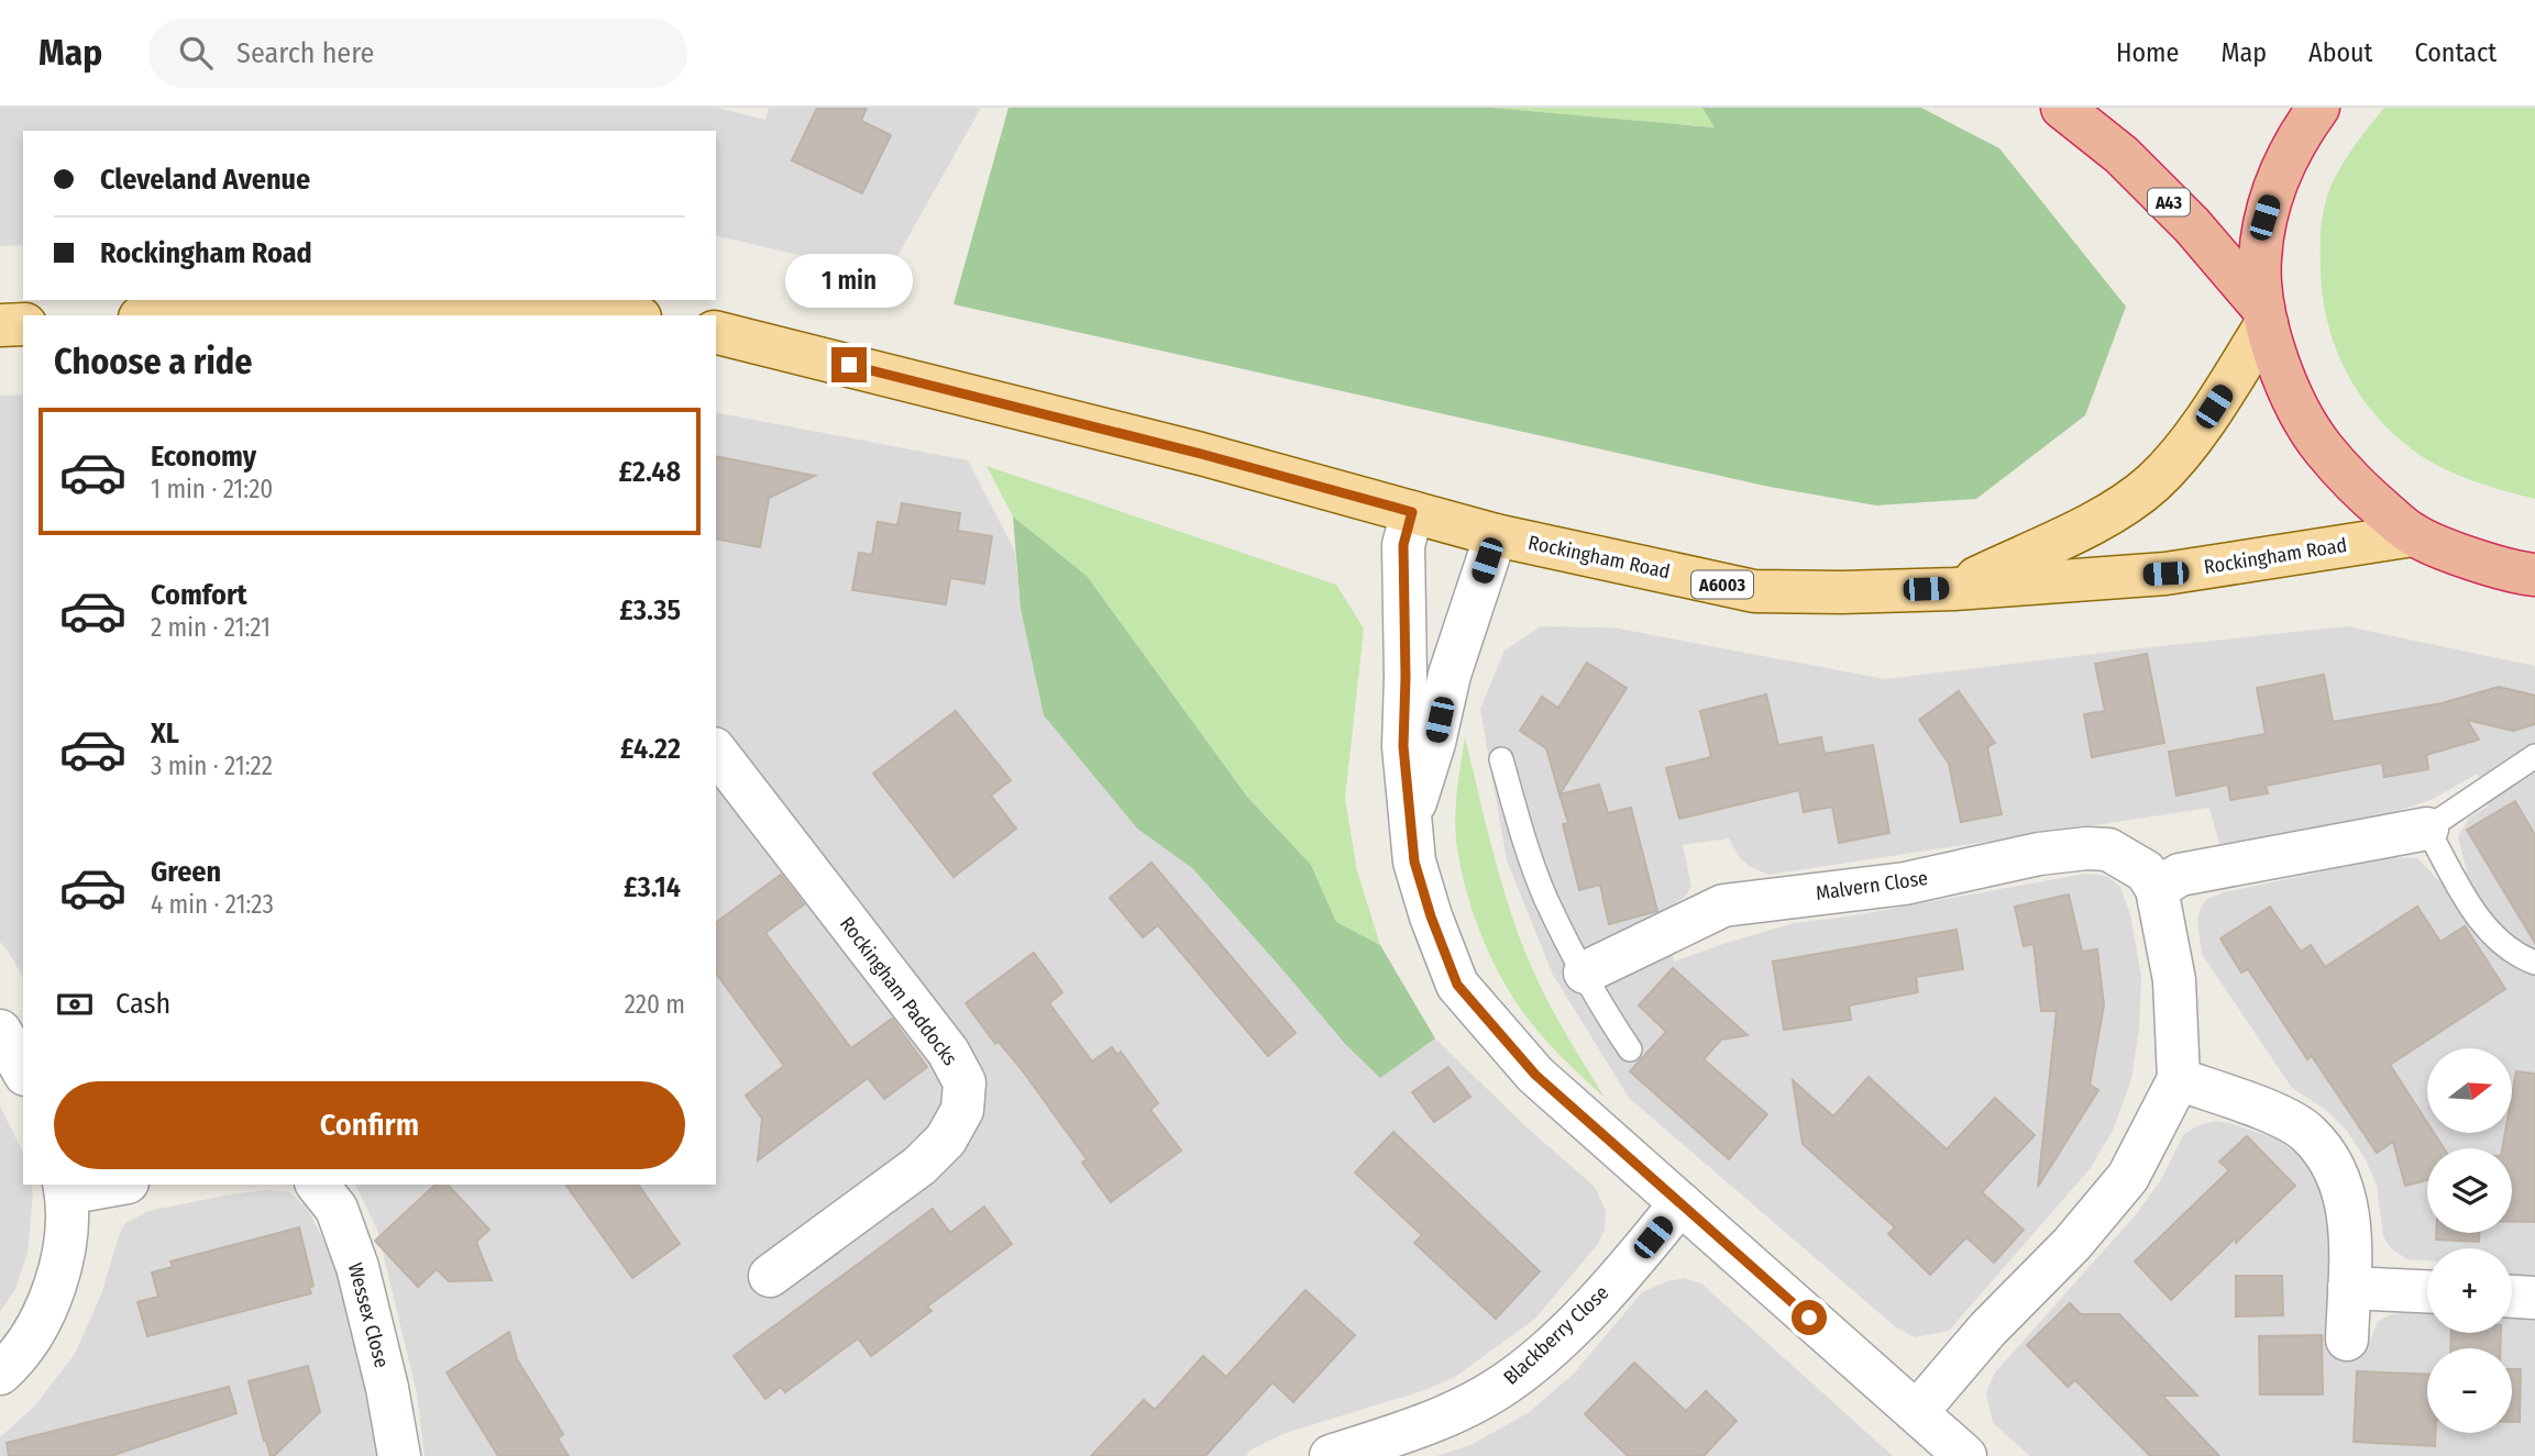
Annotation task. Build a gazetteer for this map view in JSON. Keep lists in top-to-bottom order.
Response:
{
  "streets": {
    "highway": ["A43"],
    "main road": ["Rockingham Road", "A6003"],
    "street": [
      "Malvern Close",
      "Rockingham Paddocks",
      "Wessex Close",
      "Blackberry Close"
    ]
  },
  "crossings": [
    ["A43", "Rockingham Road"]
  ],
  "north": "right",
  "page": {
    "header": "Map",
    "search": "Search here",
    "nav": [
      "Home",
      "Map",
      "About",
      "Contact"
    ],
    "banner": ["Cleveland Avenue", "Rockingham Road"],
    "bubble": "1 min",
    "heading": "Choose a ride",
    "list": [
      {
        "name": "Economy",
        "note": "1 min · 21:20",
        "value": "£2.48"
      },
      {
        "name": "Comfort",
        "note": "2 min · 21:21",
        "value": "£3.35"
      },
      {
        "name": "XL",
        "note": "3 min · 21:22",
        "value": "£4.22"
      },
      {
        "name": "Green",
        "note": "4 min · 21:23",
        "value": "£3.14"
      }
    ],
    "pay": ["Cash", "220 m"],
    "map_buttons": ["+", "−"],
    "buttons": "Confirm"
  }
}
